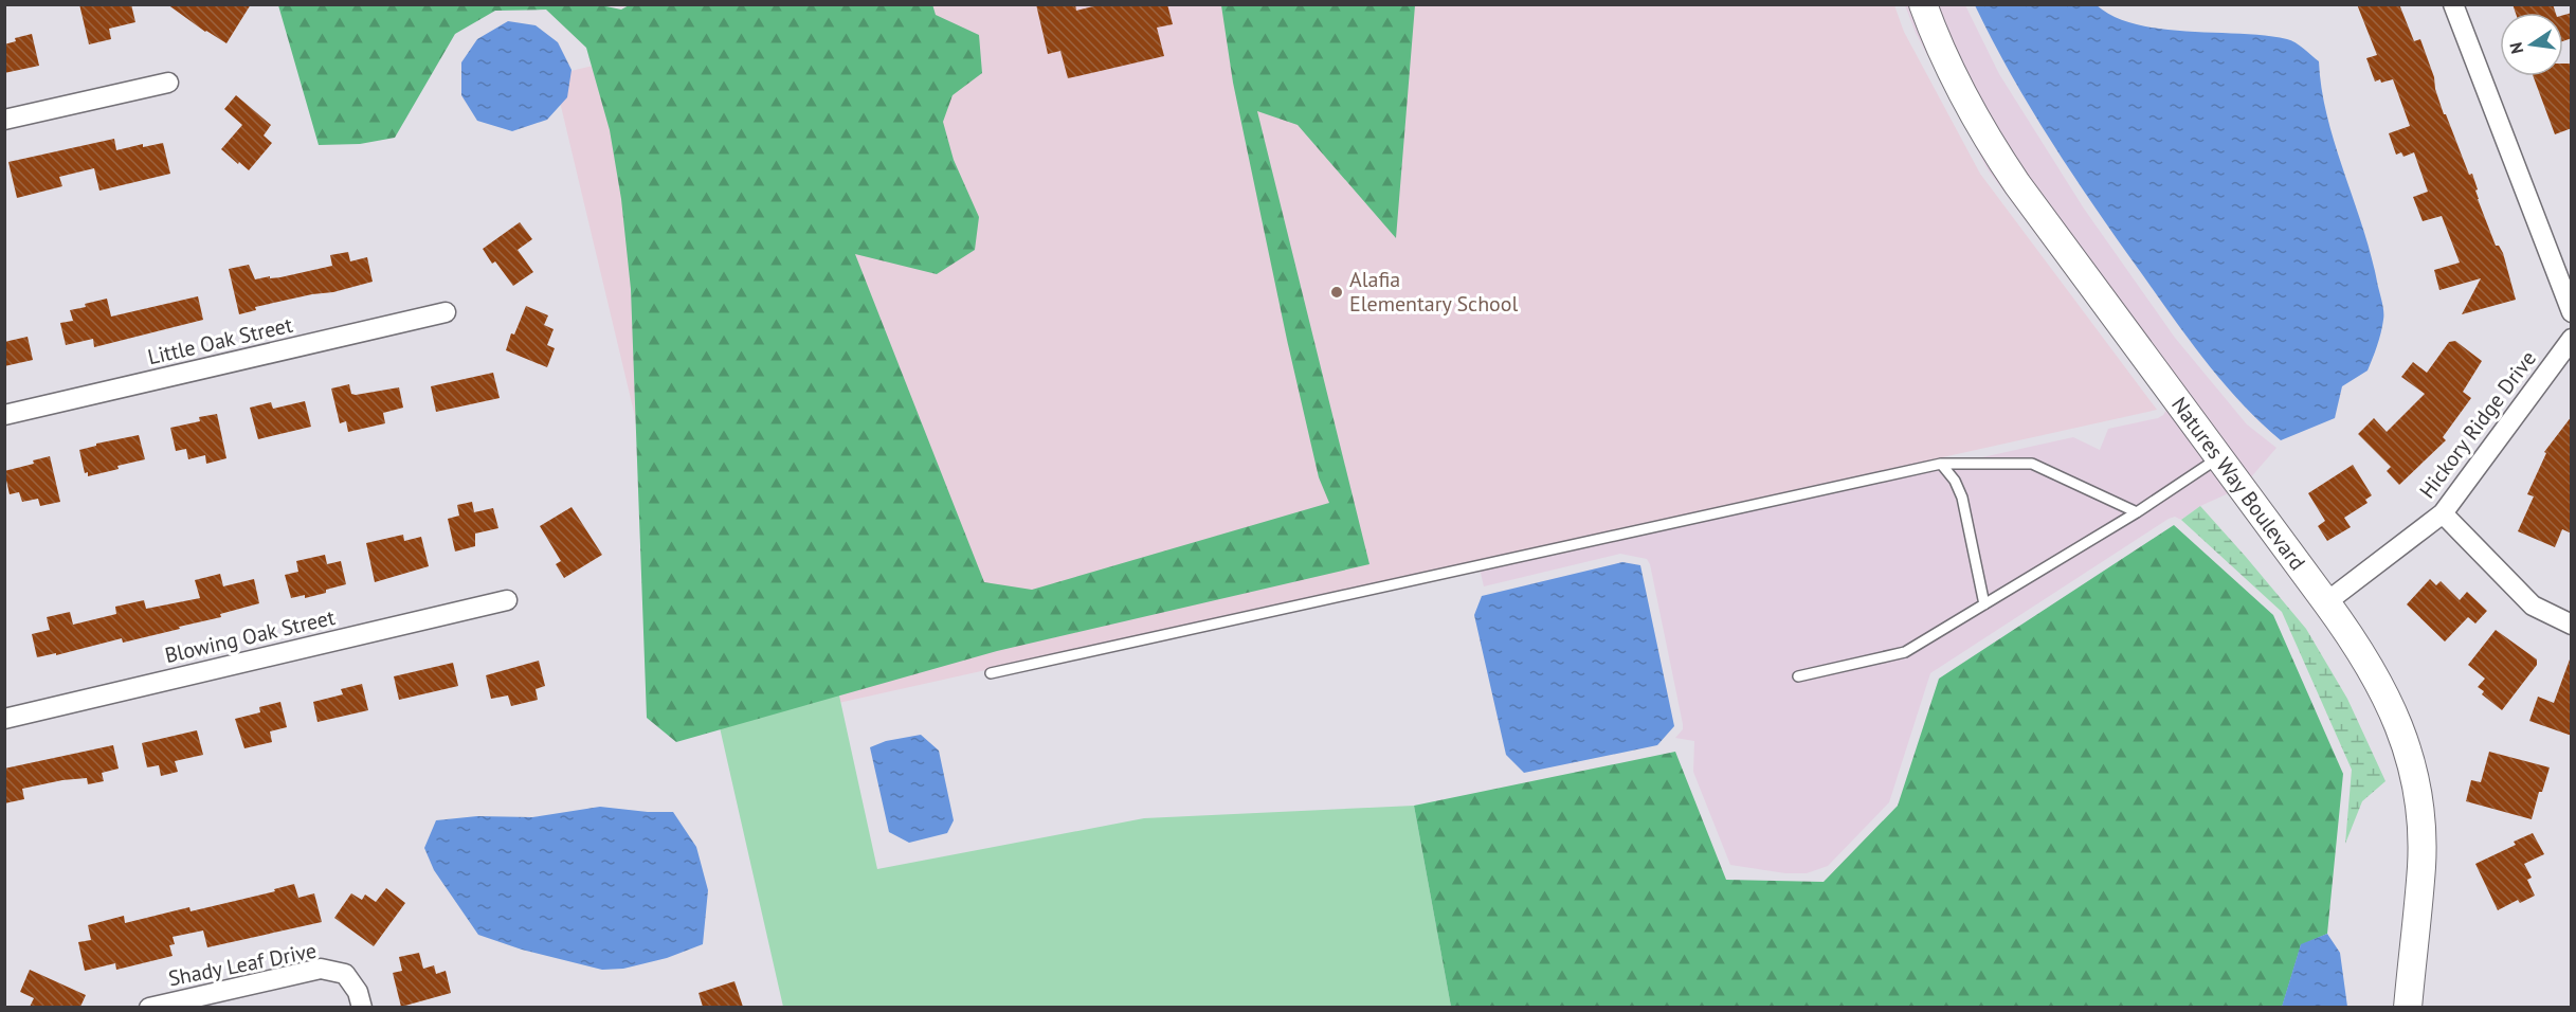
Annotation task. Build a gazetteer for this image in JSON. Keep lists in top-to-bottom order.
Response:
{
  "streets": {
    "street": [
      "Little Oak Street",
      "Hickory Ridge Drive",
      "Natures Way Boulevard",
      "Blowing Oak Street",
      "Shady Leaf Drive"
    ]
  },
  "crossings": [
    ["Hickory Ridge Drive", "Natures Way Boulevard"]
  ],
  "places": ["Alafia Elementary School"],
  "north": "left"
}
